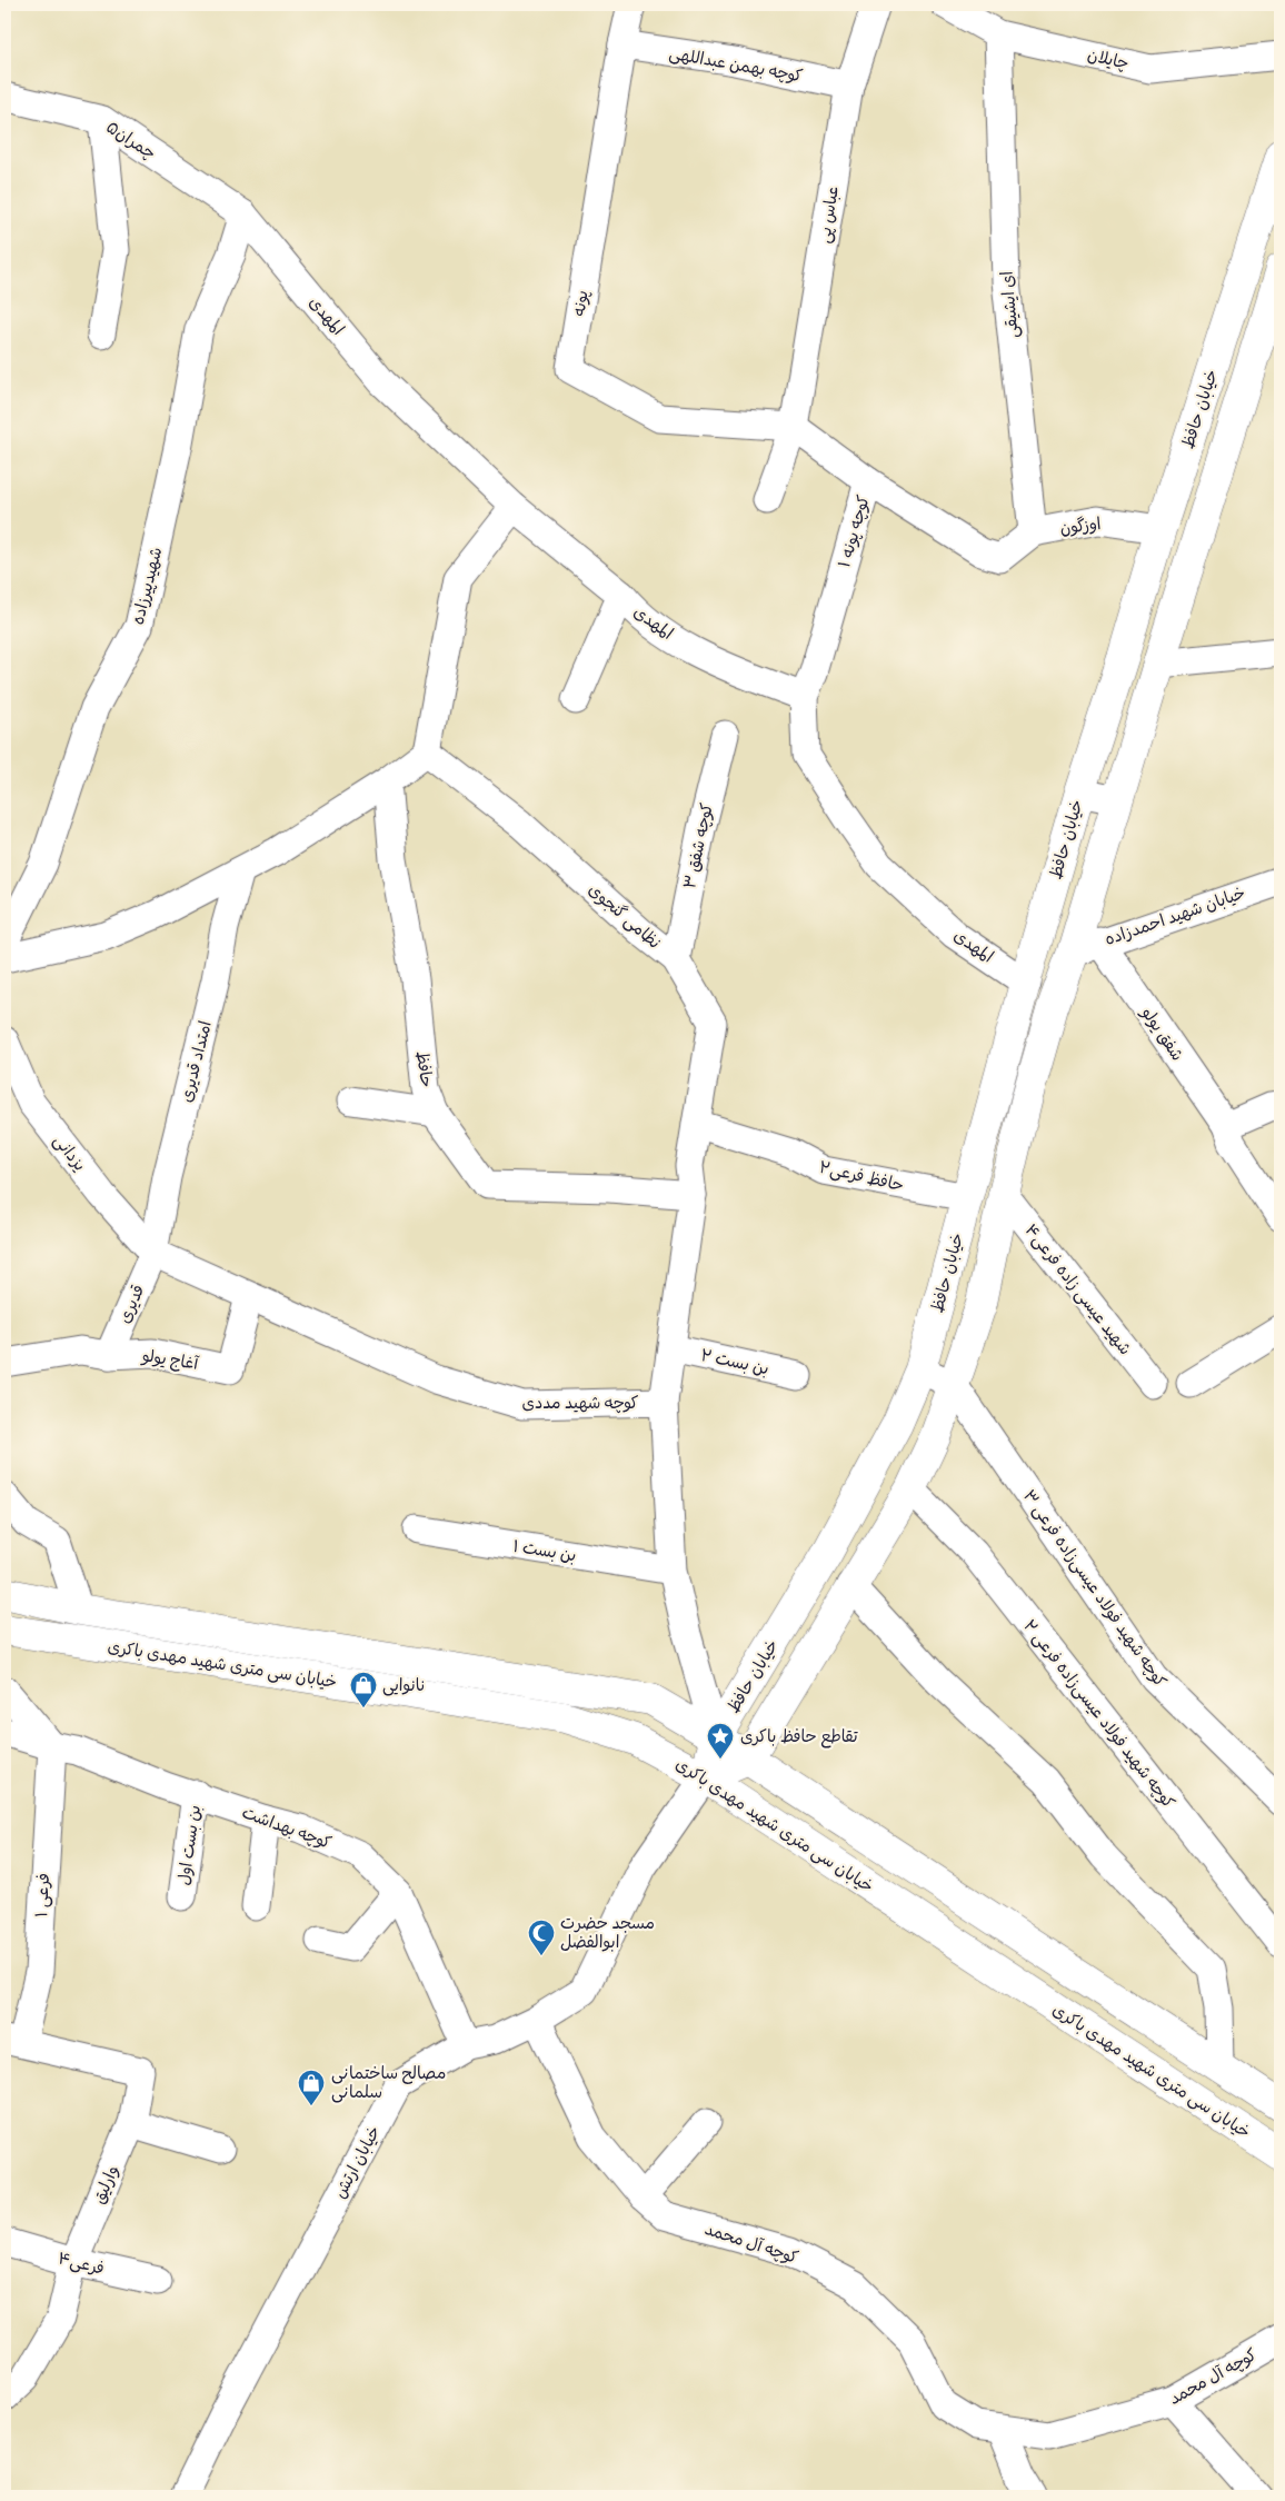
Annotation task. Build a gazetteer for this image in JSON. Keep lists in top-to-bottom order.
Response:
{
  "streets": {
    "main road": ["خیابان حافظ", "خیابان سی متری شهید مهدی باکری"],
    "street": [
      "چایلان",
      "کوچه بهمن عبداللهی",
      "چمران۵",
      "عباس پی",
      "پونه",
      "ای ایشیقی",
      "المهدی",
      "اوزگون",
      "کوچه پونه ۱",
      "شهیدپیرزاده",
      "کوچه شفق ۳",
      "نظامی گنجوی",
      "خیابان شهید احمدزاده",
      "شفق یولو",
      "امتداد قدیری",
      "حافظ",
      "یزدانی",
      "حافظ فرعی۲",
      "شهید عیسی زاده فرعی۴",
      "قدیری",
      "آغاج یولو",
      "بن بست ۲",
      "کوچه شهید مددی",
      "بن بست ۱",
      "کوچه شهید فولاد عیسی‌زاده فرعی ۳",
      "کوچه شهید فولاد عیسی‌زاده فرعی ۲",
      "کوچه بهداشت",
      "بن بست اول",
      "فرعی ۱",
      "خیابان ارتش",
      "وارلیق",
      "کوچه آل محمد",
      "فرعی۴"
    ]
  },
  "crossings": [
    ["چایلان", "ای ایشیقی"],
    ["کوچه بهمن عبداللهی", "عباس پی"],
    ["کوچه بهمن عبداللهی", "پونه"],
    ["چمران۵", "المهدی"],
    ["چمران۵", "شهیدپیرزاده"],
    ["عباس پی", "پونه"],
    ["ای ایشیقی", "اوزگون"],
    ["ای ایشیقی", "کوچه پونه ۱"],
    ["المهدی", "خیابان حافظ"],
    ["المهدی", "کوچه پونه ۱"],
    ["المهدی", "شهیدپیرزاده"],
    ["خیابان حافظ", "اوزگون"],
    ["خیابان حافظ", "حافظ فرعی۲"],
    ["خیابان حافظ", "خیابان سی متری شهید مهدی باکری"],
    ["خیابان حافظ", "خیابان ارتش"],
    ["اوزگون", "کوچه پونه ۱"],
    ["کوچه شفق ۳", "نظامی گنجوی"],
    ["نظامی گنجوی", "حافظ"],
    ["نظامی گنجوی", "حافظ فرعی۲"],
    ["نظامی گنجوی", "بن بست ۲"],
    ["نظامی گنجوی", "کوچه شهید مددی"],
    ["خیابان شهید احمدزاده", "شفق یولو"],
    ["امتداد قدیری", "یزدانی"],
    ["امتداد قدیری", "قدیری"],
    ["امتداد قدیری", "کوچه شهید مددی"],
    ["یزدانی", "قدیری"],
    ["یزدانی", "کوچه شهید مددی"],
    ["قدیری", "آغاج یولو"],
    ["قدیری", "کوچه شهید مددی"],
    ["آغاج یولو", "کوچه شهید مددی"],
    ["خیابان سی متری شهید مهدی باکری", "خیابان ارتش"],
    ["کوچه بهداشت", "بن بست اول"],
    ["کوچه بهداشت", "فرعی ۱"],
    ["کوچه بهداشت", "خیابان ارتش"],
    ["فرعی ۱", "وارلیق"],
    ["خیابان ارتش", "کوچه آل محمد"],
    ["وارلیق", "فرعی۴"]
  ],
  "places": {
    "shop": ["نانوایی", "مصالح ساختمانی سلمانی"],
    "place": ["تقاطع حافظ باکری"],
    "mosque": ["مسجد حضرت ابوالفضل"]
  }
}
